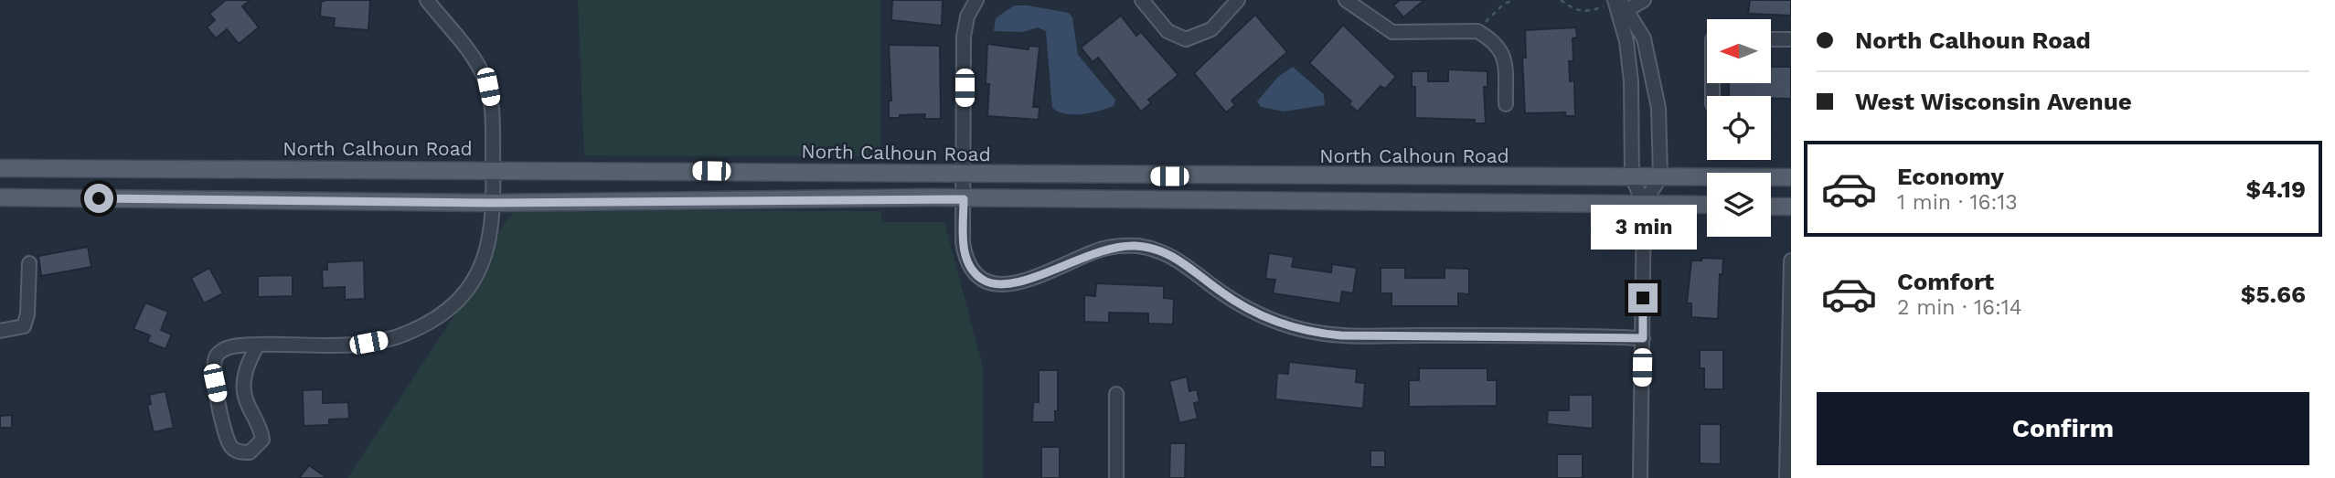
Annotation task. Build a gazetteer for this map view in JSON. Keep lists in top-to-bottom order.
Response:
{
  "streets": {
    "main road": ["North Calhoun Road"]
  },
  "north": "left",
  "page": {
    "banner": ["North Calhoun Road", "West Wisconsin Avenue"],
    "list": [
      {
        "name": "Economy",
        "note": "1 min · 16:13",
        "value": "$4.19"
      },
      {
        "name": "Comfort",
        "note": "2 min · 16:14",
        "value": "$5.66"
      }
    ],
    "bubble": "3 min",
    "buttons": "Confirm"
  }
}
